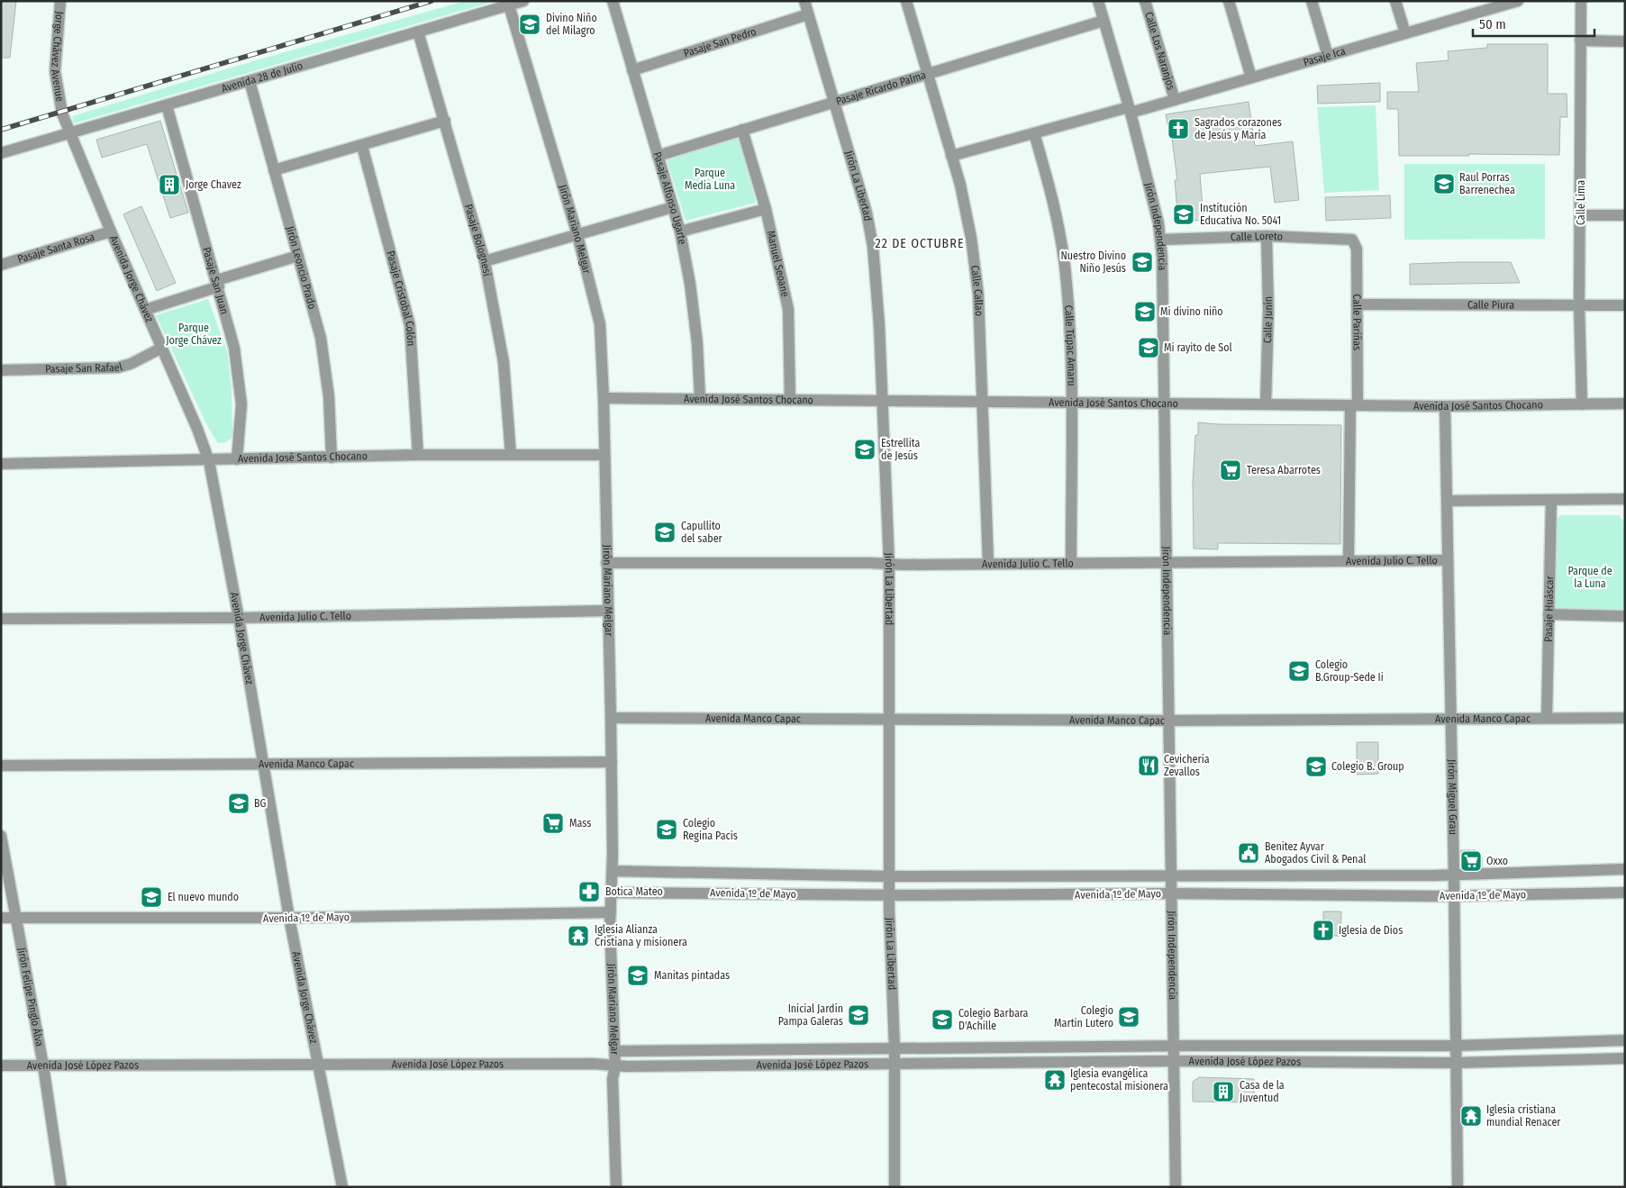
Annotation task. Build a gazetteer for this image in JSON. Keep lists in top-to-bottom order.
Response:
{
  "streets": {
    "street": [
      "Pasaje San Pedro",
      "Calle Los Naranjos",
      "Jorge Chávez Avenue",
      "Pasaje Ica",
      "Avenida 28 de Julio",
      "Pasaje Ricardo Palma",
      "Jirón La Libertad",
      "Pasaje Alfonso Ugarte",
      "Calle Lima",
      "Jirón Independencia",
      "Jirón Mariano Melgar",
      "Calle Loreto",
      "Pasaje Bolognesi",
      "Pasaje Santa Rosa",
      "Manuel Seoane",
      "Jirón Leoncio Prado",
      "Avenida Jorge Chávez",
      "Pasaje San Juan",
      "Calle Callao",
      "Pasaje Cristobal Colón",
      "Calle Piura",
      "Calle Junín",
      "Calle Pariñas",
      "Calle Túpac Amaru",
      "Pasaje San Rafael",
      "Avenida José Santos Chocano",
      "Avenida Julio C. Tello",
      "Pasaje Huáscar",
      "Avenida Manco Capac",
      "Jirón Miguel Grau",
      "Avenida 1º de Mayo",
      "Jirón Felipe Pinglo Álva",
      "Avenida José López Pazos"
    ]
  },
  "crossings": [
    ["Pasaje San Pedro", "Jirón La Libertad"],
    ["Pasaje San Pedro", "Pasaje Alfonso Ugarte"],
    ["Calle Los Naranjos", "Pasaje Ica"],
    ["Jorge Chávez Avenue", "Avenida Jorge Chávez"],
    ["Pasaje Ica", "Jirón Independencia"],
    ["Pasaje Ica", "Calle Callao"],
    ["Pasaje Ica", "Calle Túpac Amaru"],
    ["Avenida 28 de Julio", "Jirón Mariano Melgar"],
    ["Avenida 28 de Julio", "Pasaje Bolognesi"],
    ["Avenida 28 de Julio", "Jirón Leoncio Prado"],
    ["Avenida 28 de Julio", "Avenida Jorge Chávez"],
    ["Avenida 28 de Julio", "Pasaje San Juan"],
    ["Pasaje Ricardo Palma", "Jirón La Libertad"],
    ["Pasaje Ricardo Palma", "Pasaje Alfonso Ugarte"],
    ["Pasaje Ricardo Palma", "Jirón Independencia"],
    ["Pasaje Ricardo Palma", "Manuel Seoane"],
    ["Pasaje Ricardo Palma", "Calle Callao"],
    ["Jirón La Libertad", "Avenida José Santos Chocano"],
    ["Jirón La Libertad", "Avenida Julio C. Tello"],
    ["Jirón La Libertad", "Avenida Manco Capac"],
    ["Jirón La Libertad", "Avenida 1º de Mayo"],
    ["Jirón La Libertad", "Avenida José López Pazos"],
    ["Pasaje Alfonso Ugarte", "Avenida José Santos Chocano"],
    ["Calle Lima", "Calle Piura"],
    ["Calle Lima", "Avenida José Santos Chocano"],
    ["Jirón Independencia", "Calle Loreto"],
    ["Jirón Independencia", "Avenida José Santos Chocano"],
    ["Jirón Independencia", "Avenida Julio C. Tello"],
    ["Jirón Independencia", "Avenida Manco Capac"],
    ["Jirón Independencia", "Avenida 1º de Mayo"],
    ["Jirón Independencia", "Avenida José López Pazos"],
    ["Jirón Mariano Melgar", "Avenida José Santos Chocano"],
    ["Jirón Mariano Melgar", "Avenida Julio C. Tello"],
    ["Jirón Mariano Melgar", "Avenida Manco Capac"],
    ["Jirón Mariano Melgar", "Avenida 1º de Mayo"],
    ["Jirón Mariano Melgar", "Avenida José López Pazos"],
    ["Calle Loreto", "Calle Junín"],
    ["Calle Loreto", "Calle Pariñas"],
    ["Pasaje Bolognesi", "Avenida José Santos Chocano"],
    ["Pasaje Santa Rosa", "Avenida Jorge Chávez"],
    ["Manuel Seoane", "Avenida José Santos Chocano"],
    ["Jirón Leoncio Prado", "Avenida José Santos Chocano"],
    ["Avenida Jorge Chávez", "Pasaje San Rafael"],
    ["Avenida Jorge Chávez", "Avenida José Santos Chocano"],
    ["Avenida Jorge Chávez", "Avenida Julio C. Tello"],
    ["Avenida Jorge Chávez", "Avenida Manco Capac"],
    ["Avenida Jorge Chávez", "Avenida 1º de Mayo"],
    ["Avenida Jorge Chávez", "Avenida José López Pazos"],
    ["Pasaje San Juan", "Avenida José Santos Chocano"],
    ["Calle Callao", "Avenida José Santos Chocano"],
    ["Calle Callao", "Avenida Julio C. Tello"],
    ["Pasaje Cristobal Colón", "Avenida José Santos Chocano"],
    ["Calle Piura", "Calle Pariñas"],
    ["Calle Junín", "Avenida José Santos Chocano"],
    ["Calle Pariñas", "Avenida José Santos Chocano"],
    ["Calle Pariñas", "Avenida Julio C. Tello"],
    ["Calle Túpac Amaru", "Avenida José Santos Chocano"],
    ["Calle Túpac Amaru", "Avenida Julio C. Tello"],
    ["Avenida José Santos Chocano", "Jirón Miguel Grau"],
    ["Avenida Julio C. Tello", "Jirón Miguel Grau"],
    ["Pasaje Huáscar", "Avenida Manco Capac"],
    ["Avenida Manco Capac", "Jirón Miguel Grau"],
    ["Jirón Miguel Grau", "Avenida 1º de Mayo"],
    ["Jirón Miguel Grau", "Avenida José López Pazos"],
    ["Avenida 1º de Mayo", "Jirón Felipe Pinglo Álva"],
    ["Jirón Felipe Pinglo Álva", "Avenida José López Pazos"]
  ],
  "districts": ["22 DE OCTUBRE"],
  "parks": ["Parque Media Luna", "Parque Jorge Chávez", "Parque de la Luna"],
  "places": {
    "school or university": [
      "Divino Niño del Milagro",
      "Raul Porras Barrenechea",
      "Institución Educativa No. 5041",
      "Nuestro Divino Niño Jesús",
      "Mi divino niño",
      "Mi rayito de Sol",
      "Estrellita de Jesús",
      "Capullito del saber",
      "Colegio B.Group-Sede Ii",
      "Colegio B. Group",
      "BG",
      "Colegio Regina Pacis",
      "El nuevo mundo",
      "Manitas pintadas",
      "Inicial Jardín Pampa Galeras",
      "Colegio Martin Lutero",
      "Colegio Barbara D'Achille"
    ],
    "church": ["Sagrados corazones de Jesús y María", "Iglesia de Dios"],
    "building": ["Jorge Chavez", "Casa de la Juventud"],
    "supermarket": ["Teresa Abarrotes", "Mass", "Oxxo"],
    "restaurant": ["Cevichería Zevallos"],
    "public building": ["Benitez Ayvar Abogados Civil & Penal"],
    "pharmacy": ["Botica Mateo"],
    "temple": ["Iglesia Alianza Cristiana y misionera", "Iglesia evangélica pentecostal misionera", "Iglesia cristiana mundial Renacer"]
  },
  "scale_bar": "50 m"
}
